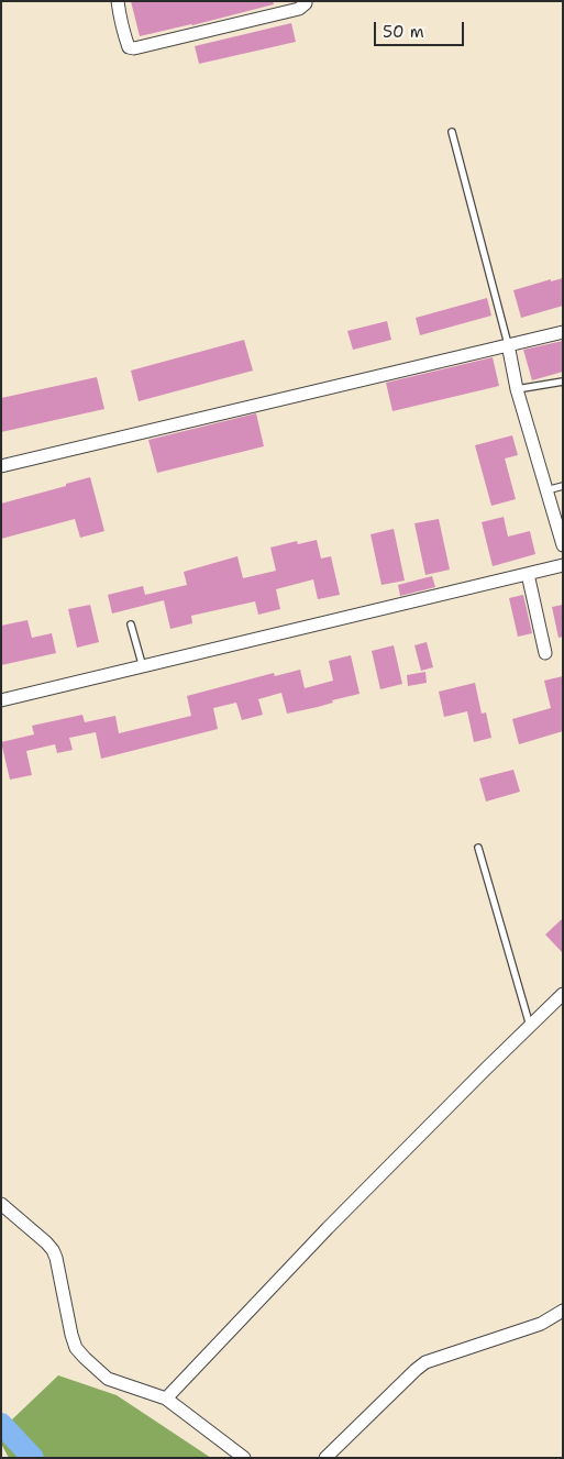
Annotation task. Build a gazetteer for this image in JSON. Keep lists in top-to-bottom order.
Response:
{
  "scale_bar": "50 m"
}
